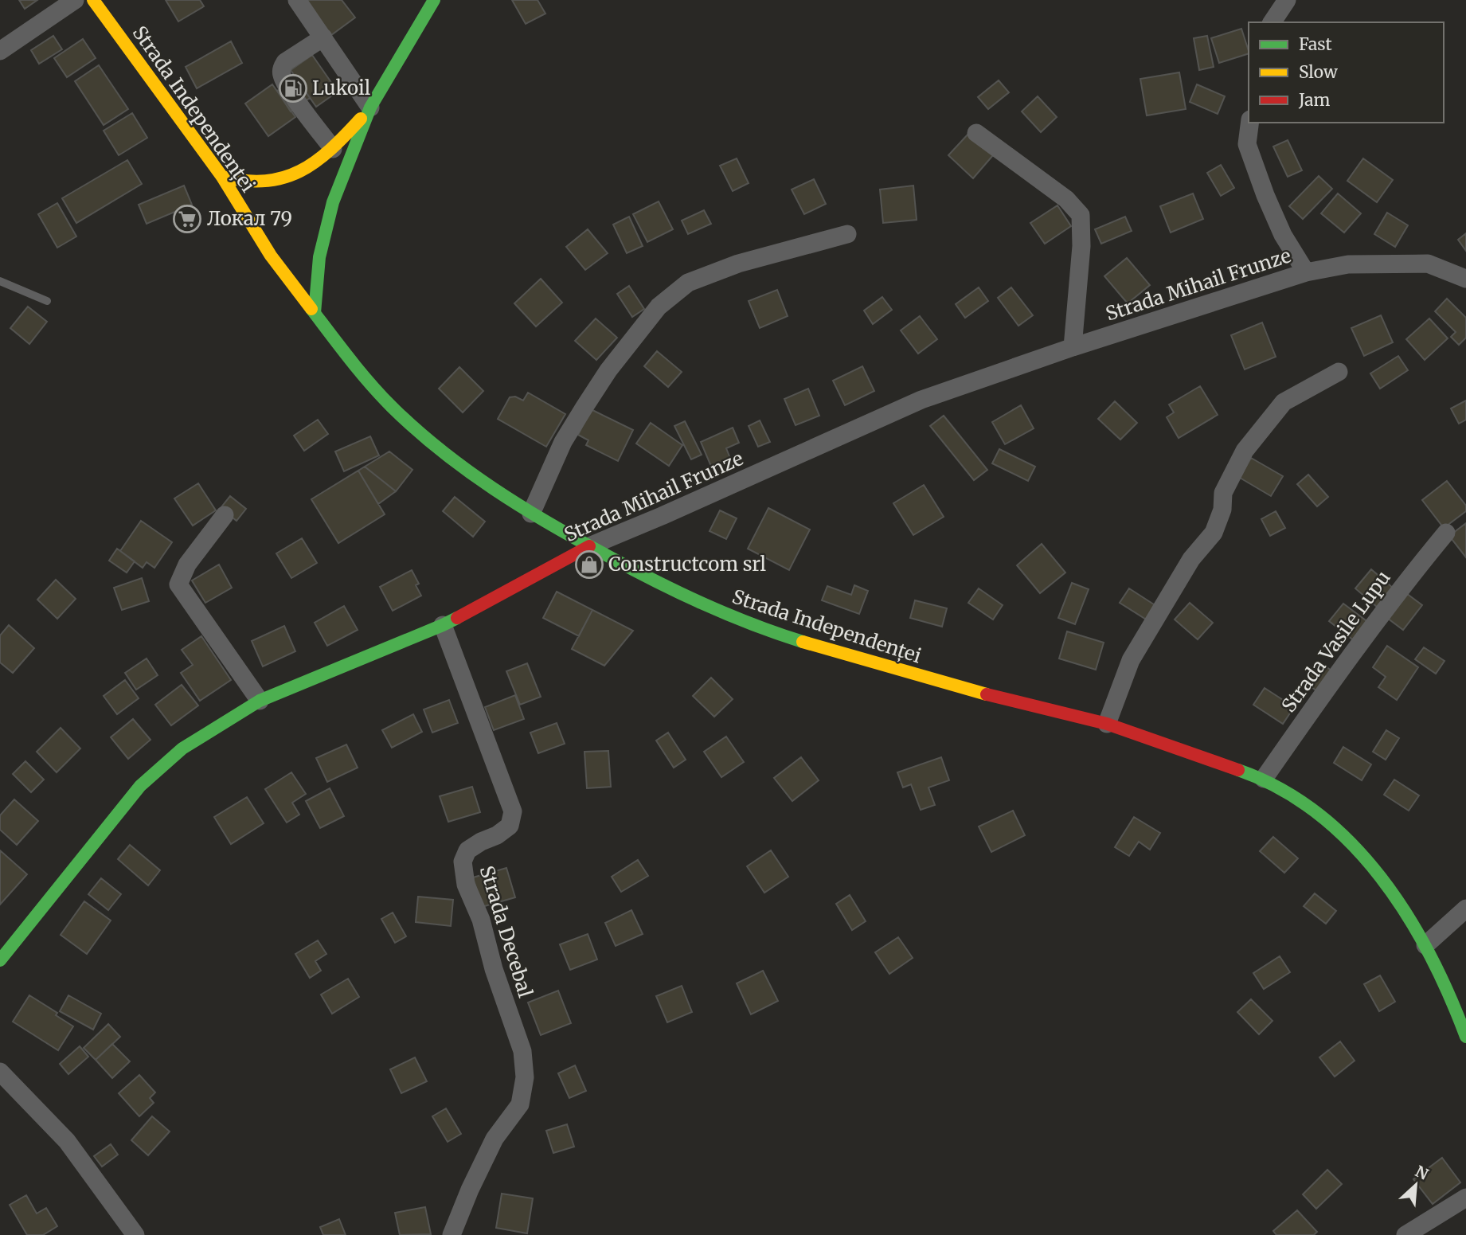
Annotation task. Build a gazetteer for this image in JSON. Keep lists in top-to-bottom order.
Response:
{
  "streets": {
    "main road": ["Strada Independenței", "Strada Mihail Frunze"],
    "street": ["Strada Vasile Lupu", "Strada Decebal"]
  },
  "crossings": [
    ["Strada Independenței", "Strada Mihail Frunze"],
    ["Strada Independenței", "Strada Vasile Lupu"],
    ["Strada Mihail Frunze", "Strada Decebal"]
  ],
  "places": {
    "fuel station": ["Lukoil"],
    "supermarket": ["Локал 79"],
    "shop": ["Constructcom srl"]
  },
  "legend": ["Fast", "Slow", "Jam"],
  "north": "top right"
}
